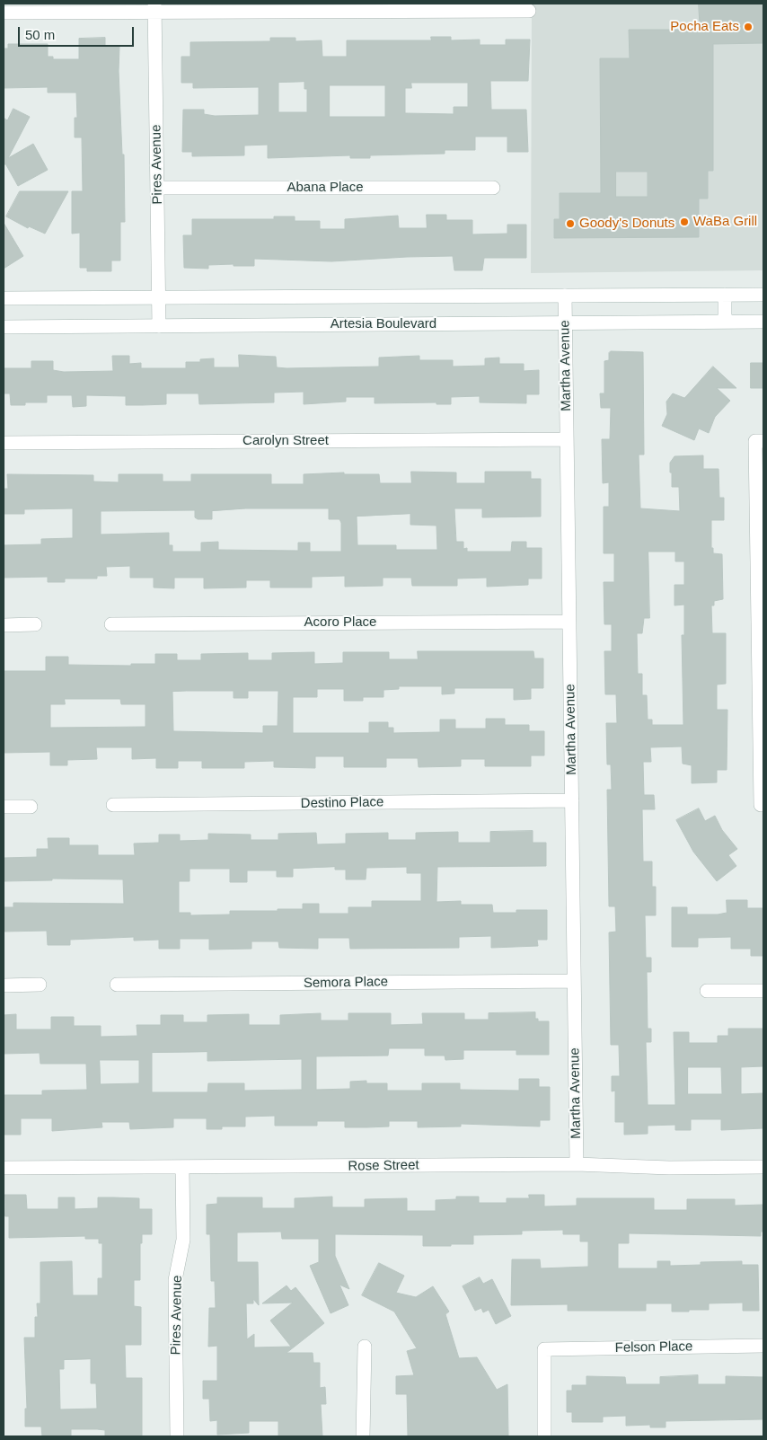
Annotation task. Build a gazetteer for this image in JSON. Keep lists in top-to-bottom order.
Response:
{
  "streets": {
    "street": [
      "Pires Avenue",
      "Abana Place",
      "Artesia Boulevard",
      "Martha Avenue",
      "Carolyn Street",
      "Acoro Place",
      "Destino Place",
      "Semora Place",
      "Rose Street",
      "Felson Place"
    ]
  },
  "crossings": [
    ["Pires Avenue", "Abana Place"],
    ["Pires Avenue", "Artesia Boulevard"],
    ["Pires Avenue", "Rose Street"],
    ["Artesia Boulevard", "Martha Avenue"],
    ["Martha Avenue", "Carolyn Street"],
    ["Martha Avenue", "Acoro Place"],
    ["Martha Avenue", "Destino Place"],
    ["Martha Avenue", "Semora Place"],
    ["Martha Avenue", "Rose Street"]
  ],
  "places": ["Pocha Eats", "WaBa Grill", "Goody's Donuts"],
  "scale_bar": "50 m"
}
